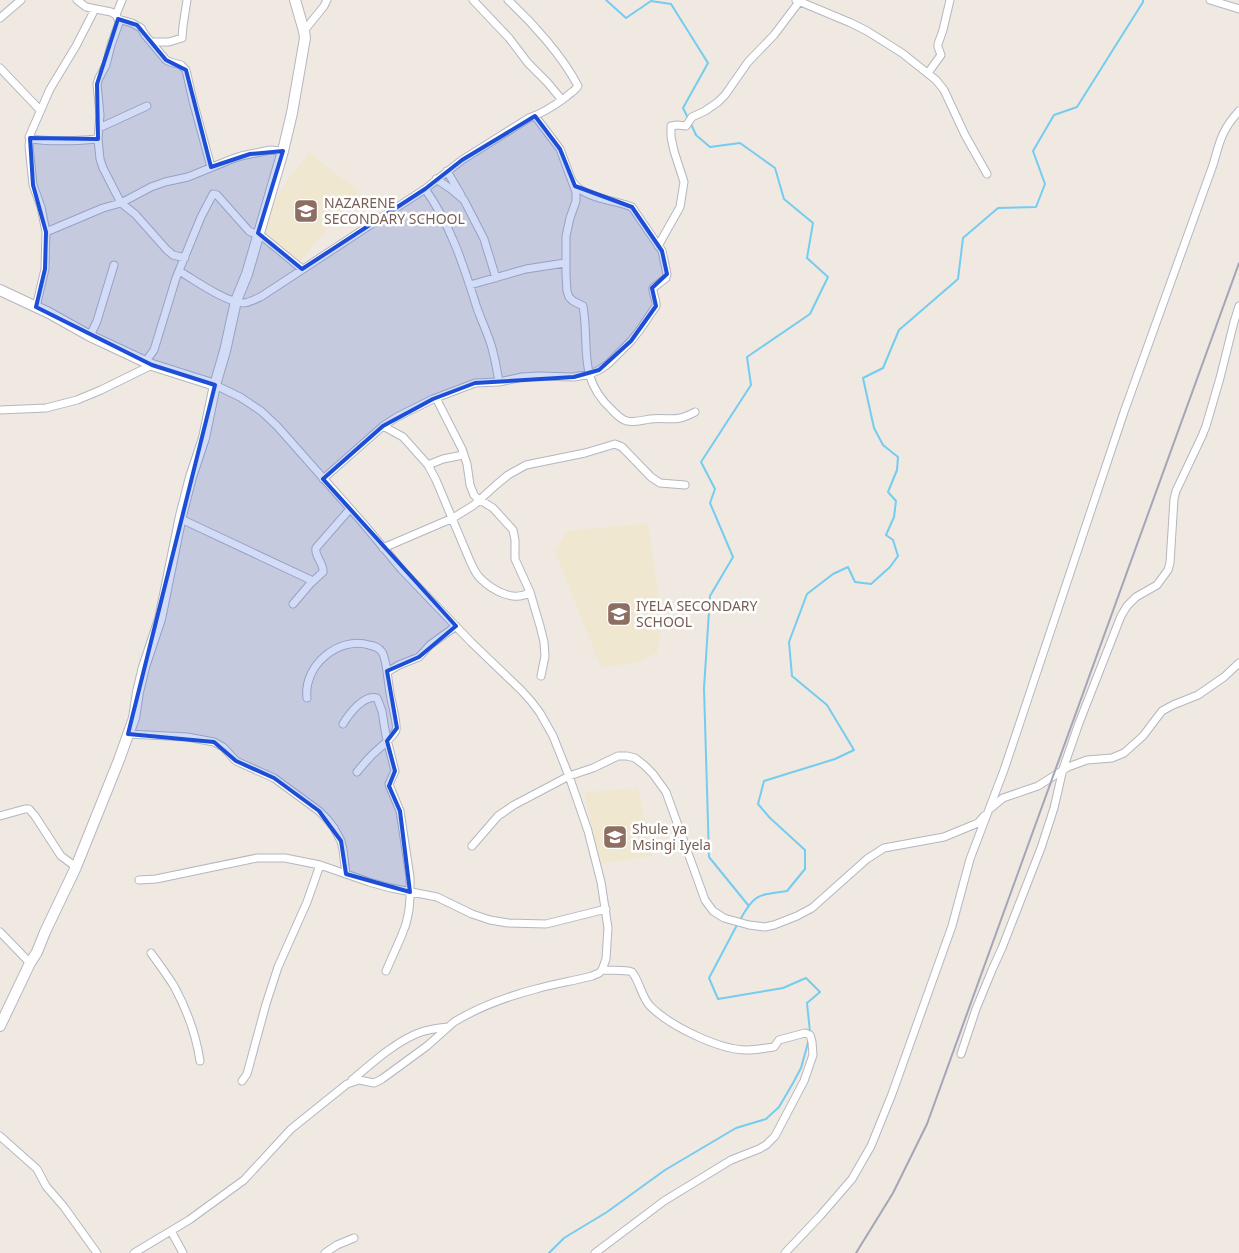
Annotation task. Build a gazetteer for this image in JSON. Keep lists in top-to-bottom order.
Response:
{
  "places": {
    "school or university": ["NAZARENE SECONDARY SCHOOL", "IYELA SECONDARY SCHOOL", "Shule ya Msingi Iyela"]
  }
}
